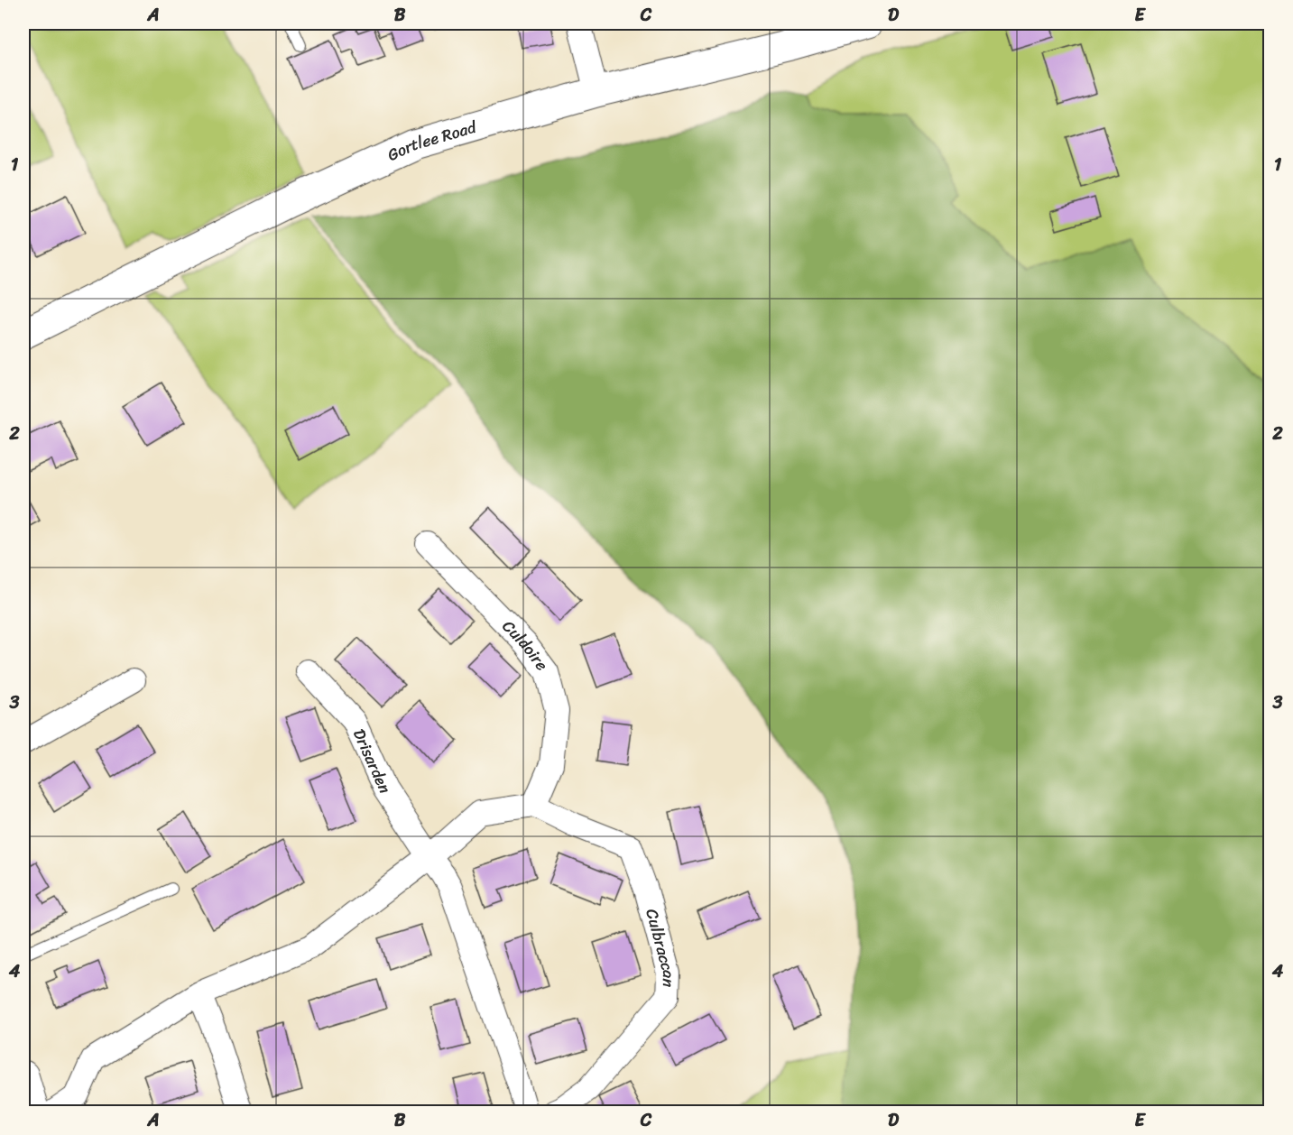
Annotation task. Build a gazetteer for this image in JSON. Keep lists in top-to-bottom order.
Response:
{
  "streets": {
    "street": [
      "Gortlee Road",
      "Culdoire",
      "Drisarden",
      "Culbraccan"
    ]
  },
  "crossings": [
    ["Culdoire", "Culbraccan"]
  ],
  "grid": {
    "columns": [
      "A",
      "B",
      "C",
      "D",
      "E"
    ],
    "rows": [
      "1",
      "2",
      "3",
      "4"
    ]
  }
}
